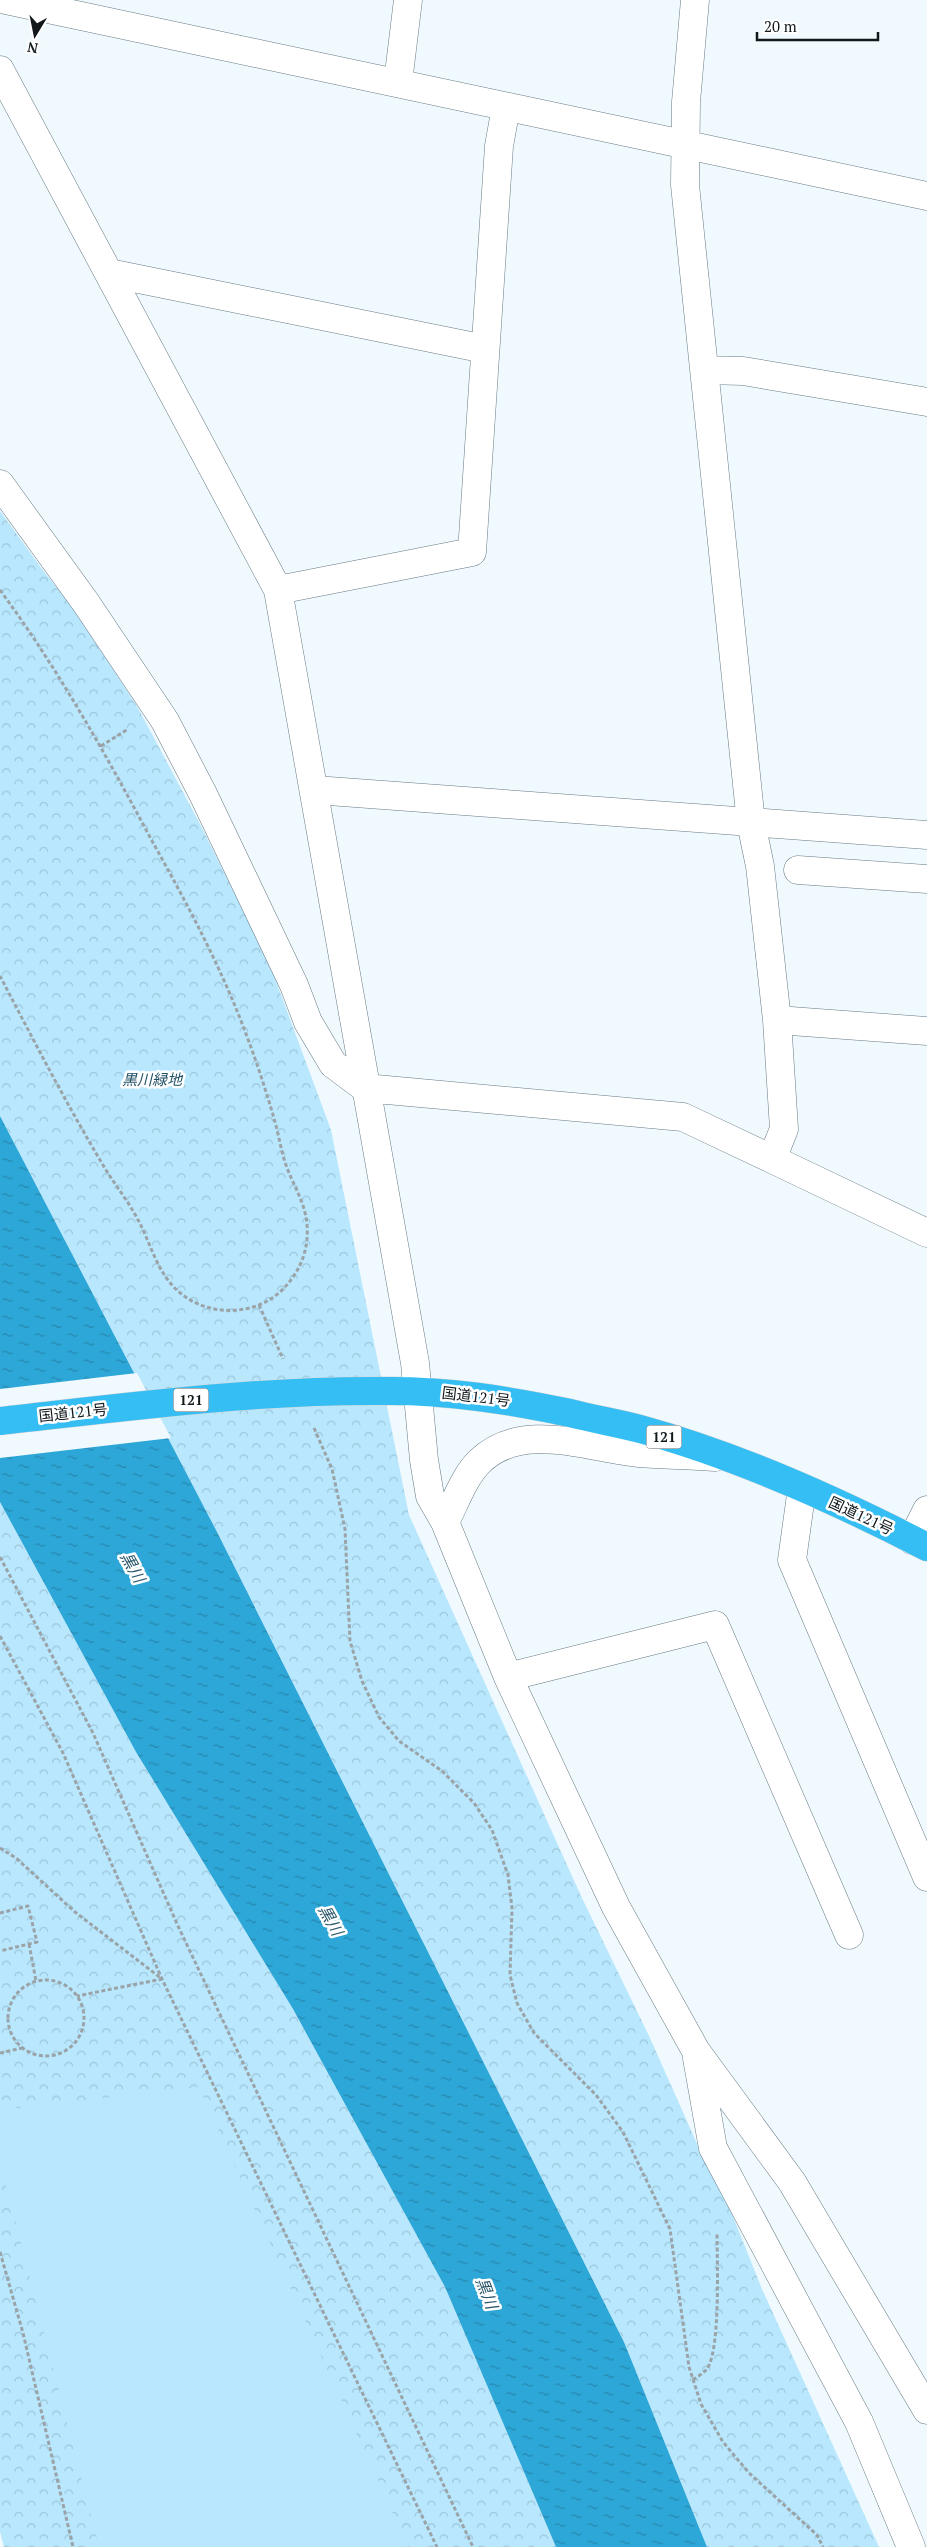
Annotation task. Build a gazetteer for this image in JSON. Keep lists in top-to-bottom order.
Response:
{
  "streets": {
    "highway": ["国道121号", "121"]
  },
  "water": ["黒川"],
  "parks": ["黒川緑地"],
  "scale_bar": "20 m",
  "north": "bottom"
}
